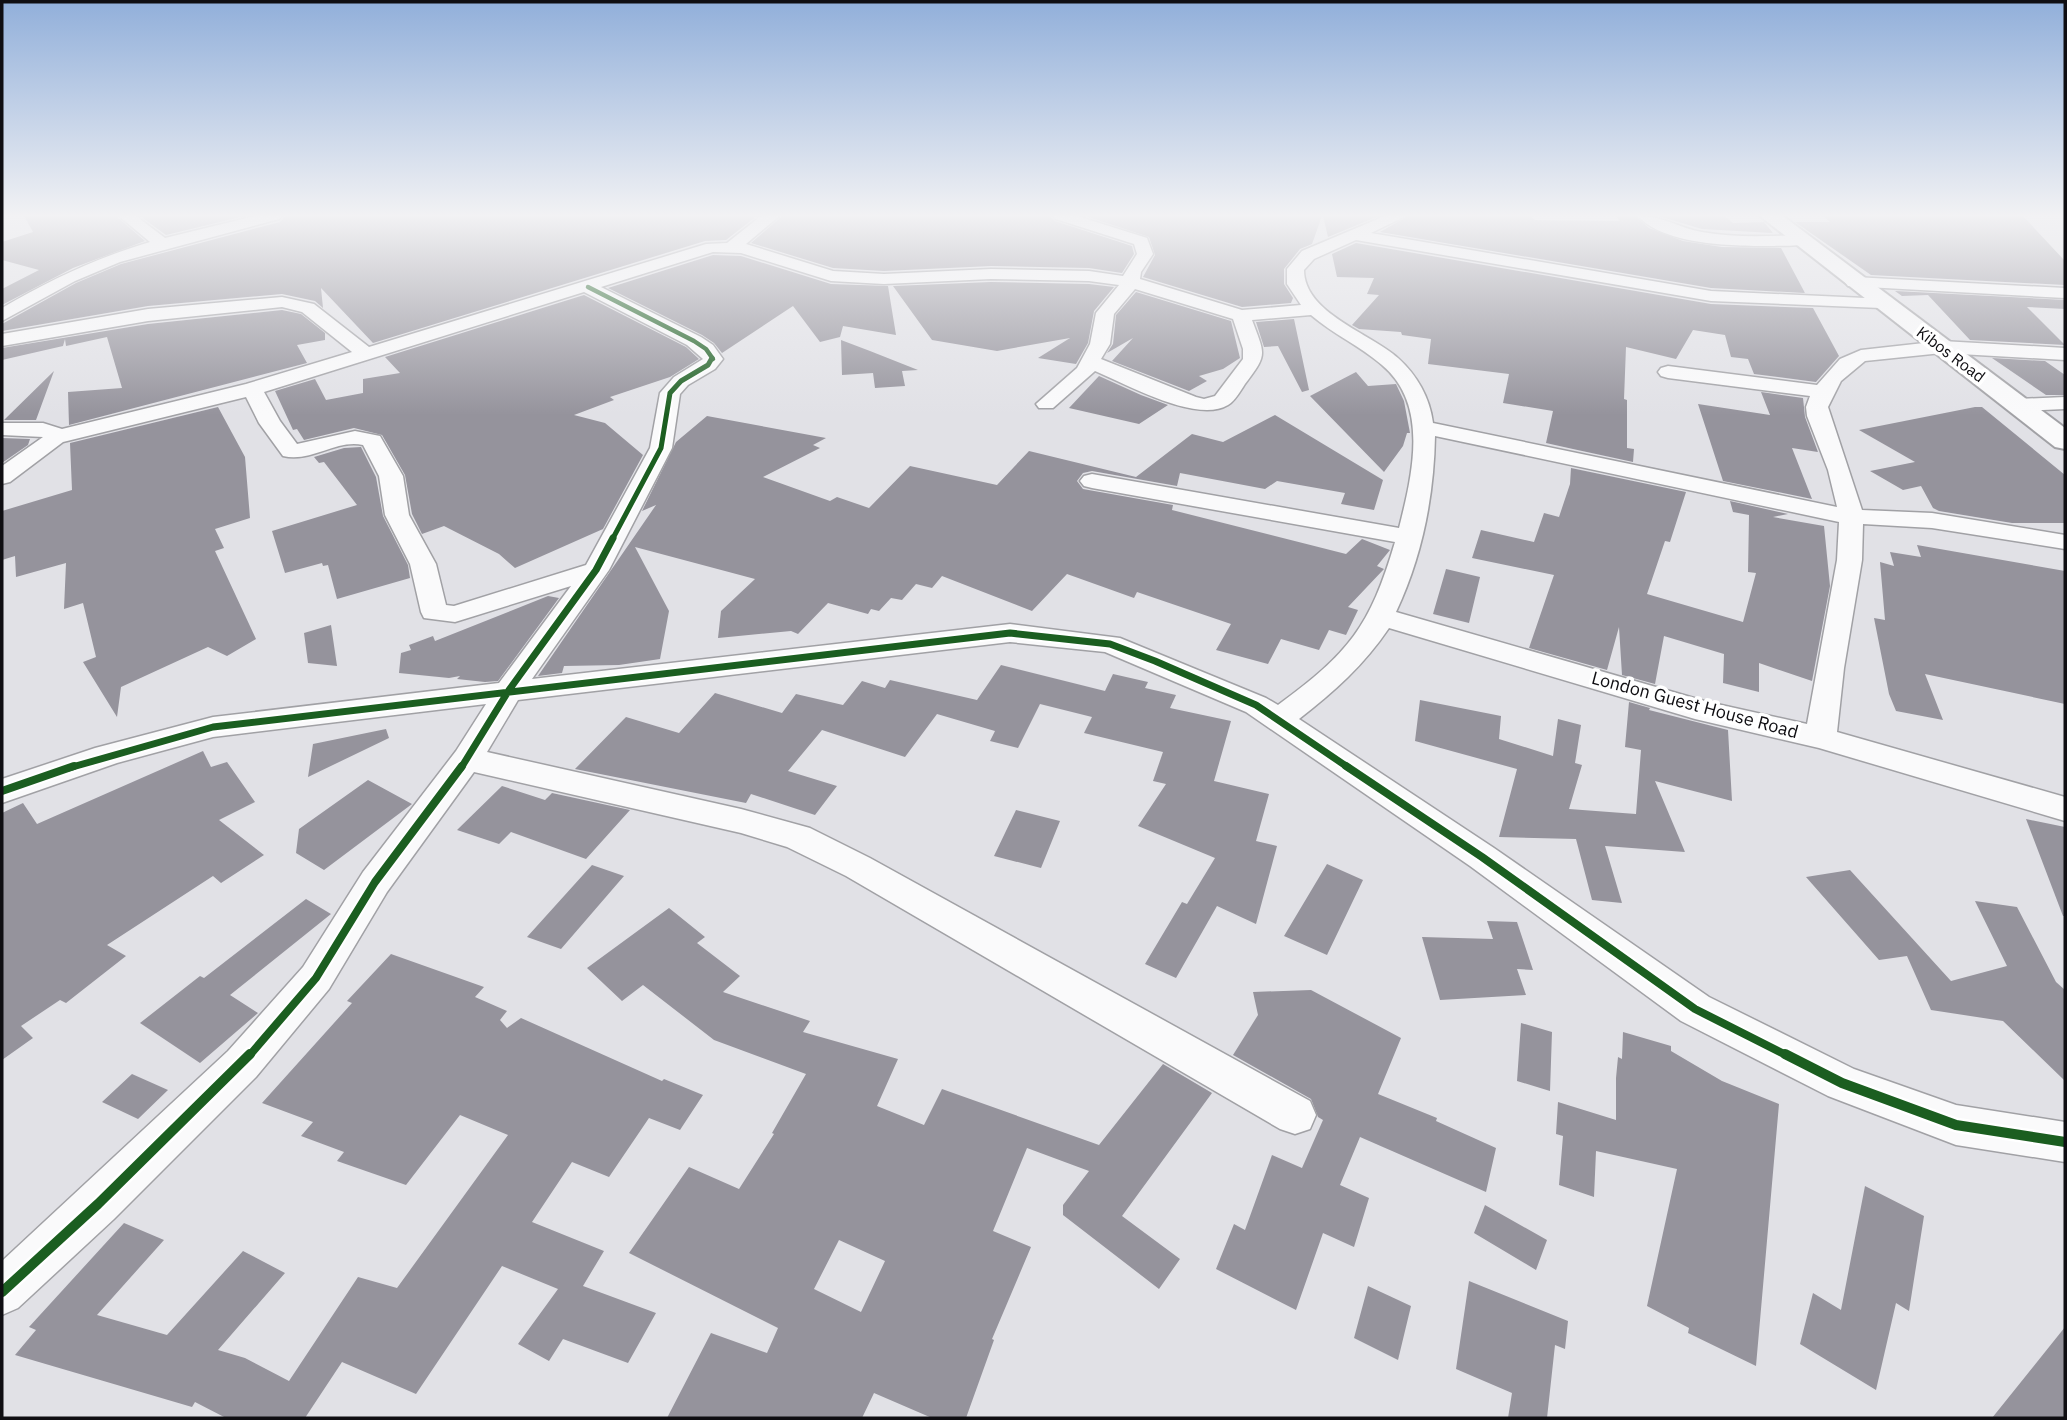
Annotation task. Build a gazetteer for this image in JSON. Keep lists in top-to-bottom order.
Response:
{
  "streets": {
    "main road": ["Kibos Road"],
    "street": ["London Guest House Road"]
  }
}
